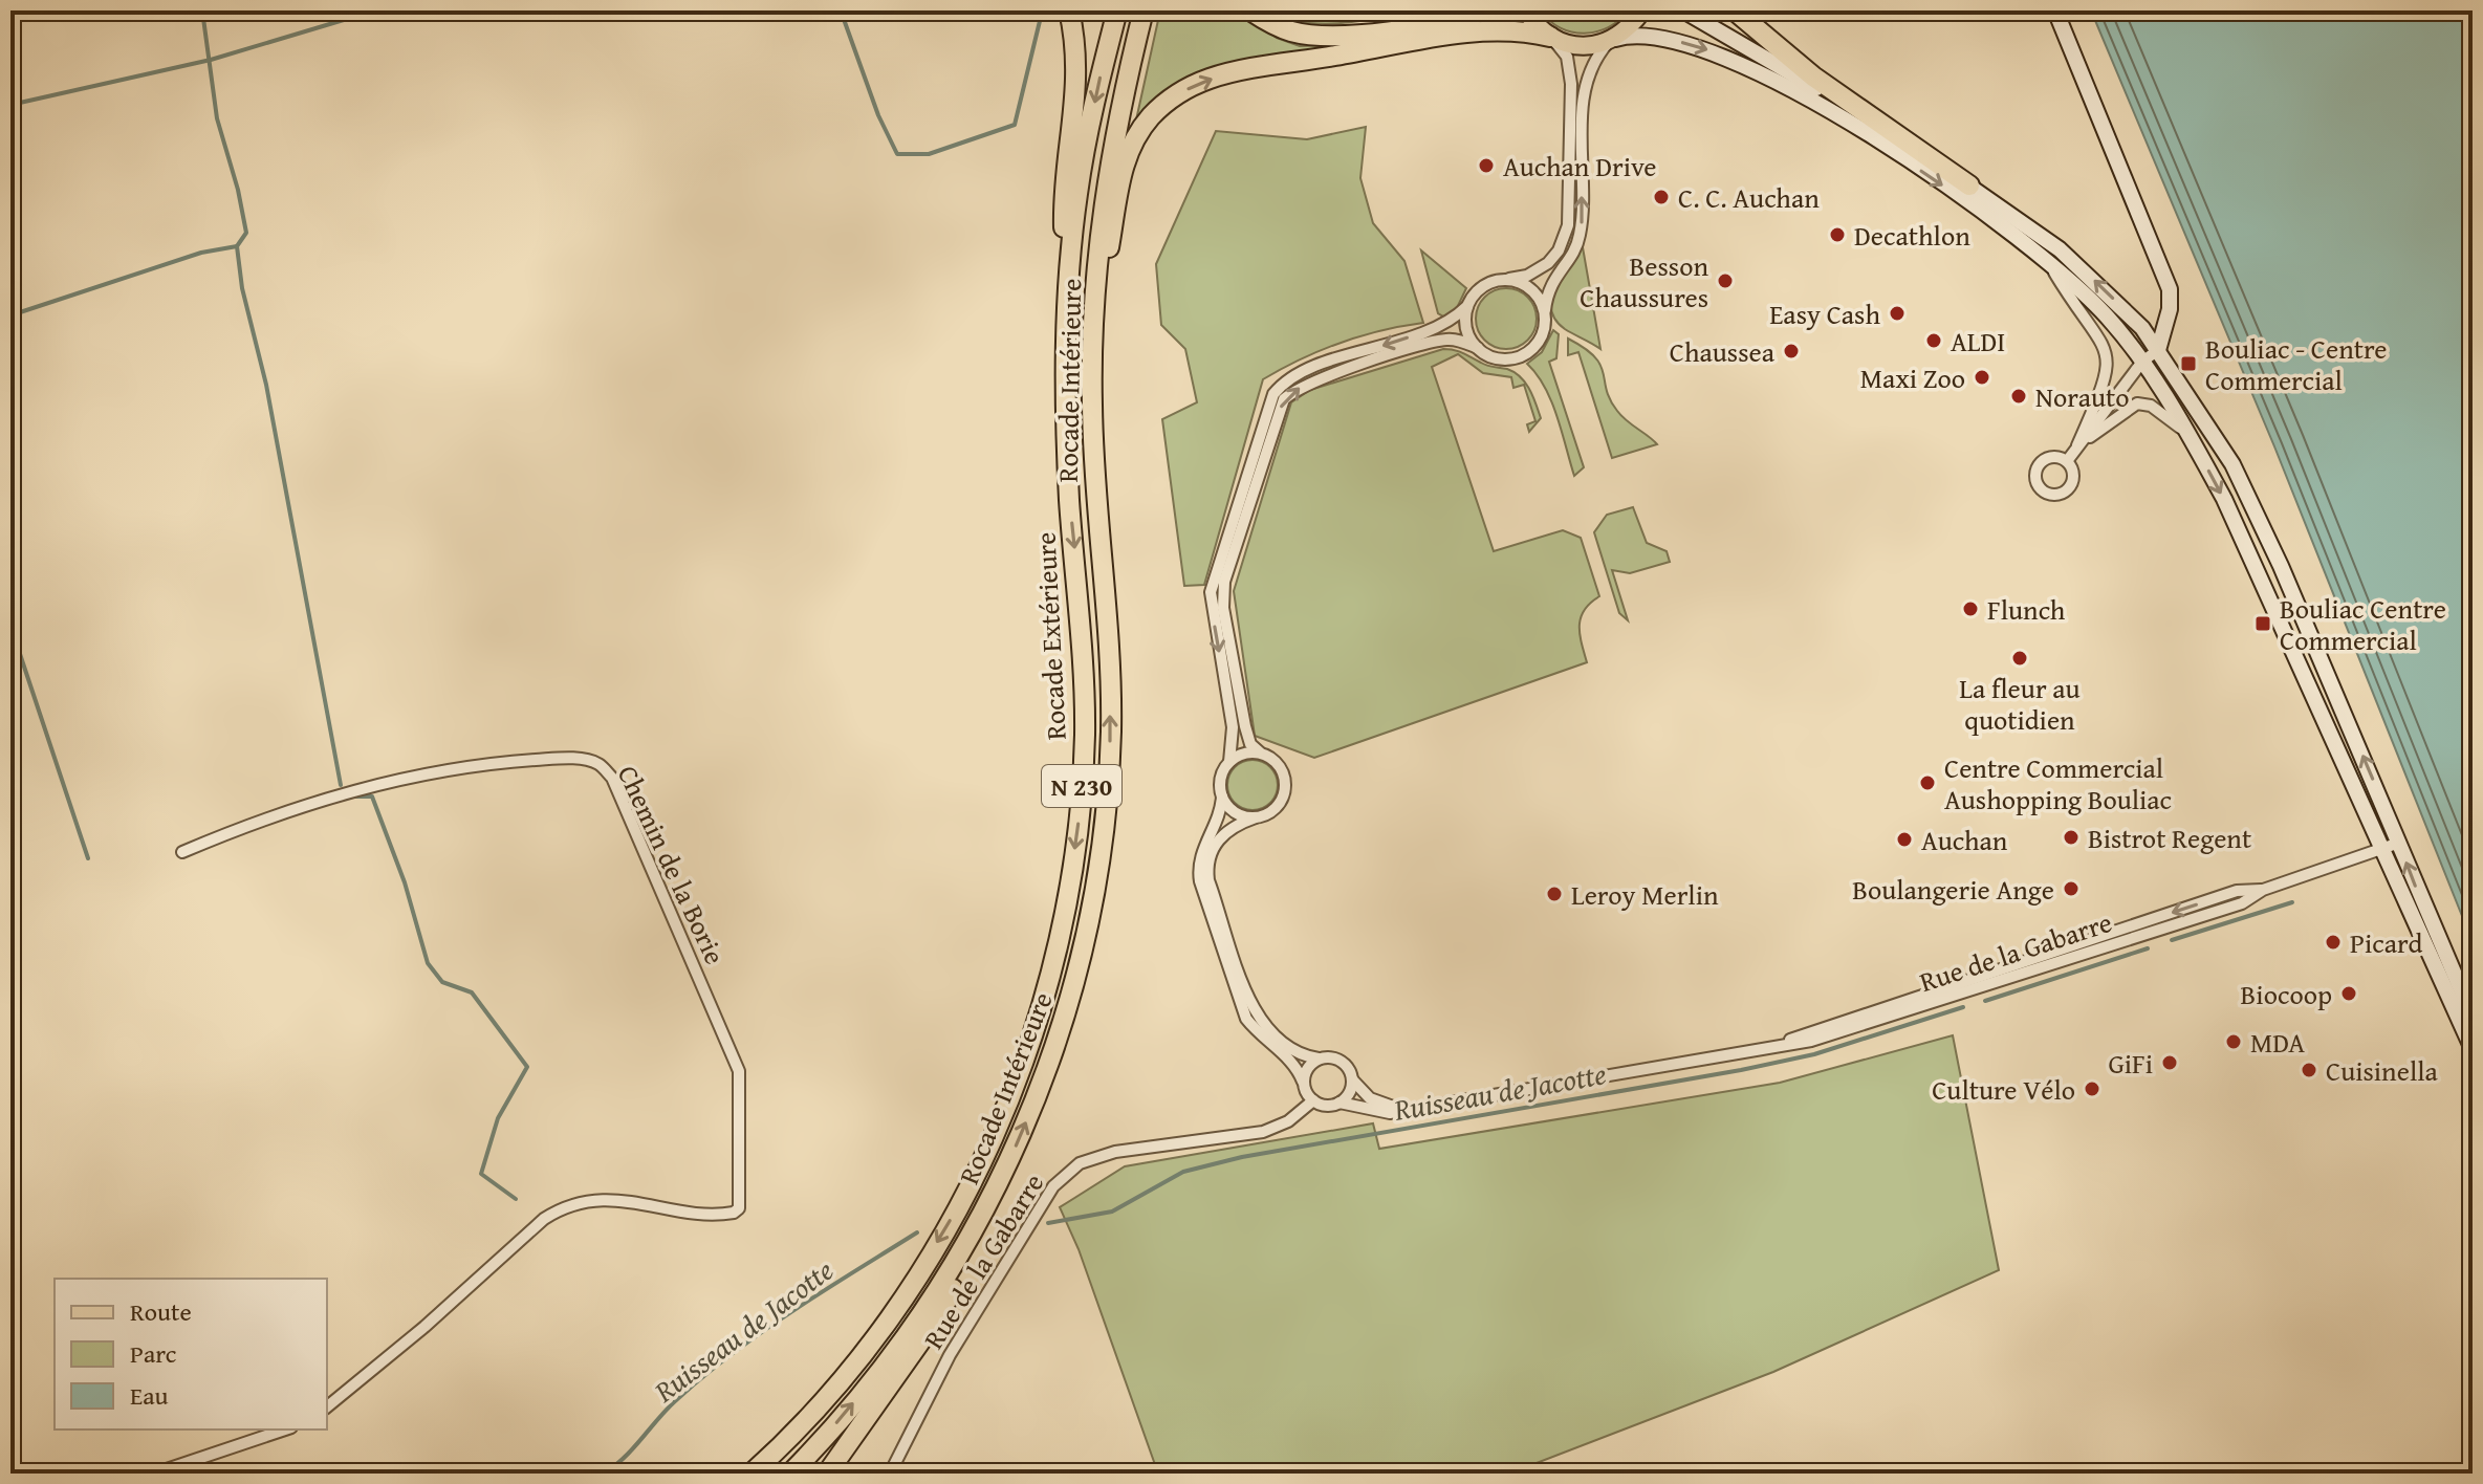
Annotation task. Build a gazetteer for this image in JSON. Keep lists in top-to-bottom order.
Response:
{
  "streets": {
    "highway": ["Rocade Intérieure", "Rocade Extérieure", "N 230"],
    "street": ["Chemin de la Borie", "Rue de la Gabarre"]
  },
  "one_way": ["Rocade Intérieure"],
  "water": ["Ruisseau de Jacotte"],
  "places": {
    "other": [
      "Auchan Drive",
      "C. C. Auchan",
      "Decathlon",
      "Besson Chaussures",
      "Easy Cash",
      "ALDI",
      "Chaussea",
      "Maxi Zoo",
      "Norauto",
      "Flunch",
      "La fleur au quotidien",
      "Centre Commercial Aushopping Bouliac",
      "Bistrot Regent",
      "Auchan",
      "Boulangerie Ange",
      "Leroy Merlin",
      "Picard",
      "Biocoop",
      "MDA",
      "GiFi",
      "Cuisinella",
      "Culture Vélo"
    ],
    "transit": ["Bouliac - Centre Commercial", "Bouliac Centre Commercial"]
  },
  "legend": ["Route", "Parc", "Eau"]
}
